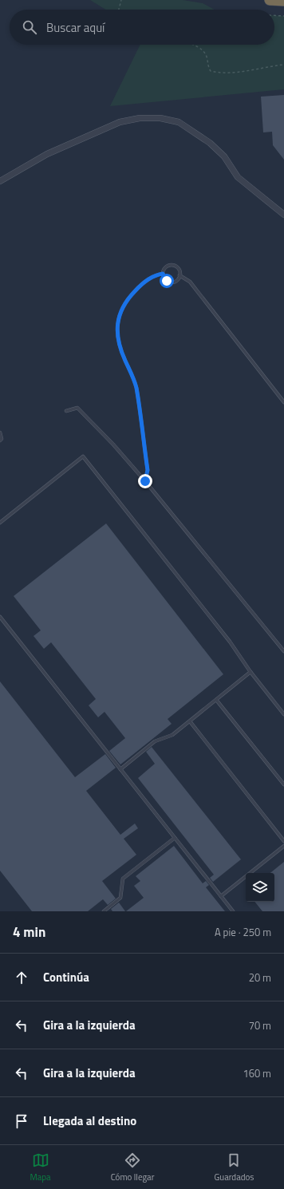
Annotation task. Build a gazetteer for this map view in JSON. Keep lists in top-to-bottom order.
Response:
{
  "page": {
    "search": "Buscar aquí",
    "heading": ["4 min", "A pie · 250 m"],
    "list": [
      ["Continúa", "20 m"],
      ["Gira a la izquierda", "70 m"],
      ["Gira a la izquierda", "160 m"],
      "Llegada al destino"
    ],
    "nav": ["Mapa", "Cómo llegar", "Guardados"]
  }
}
